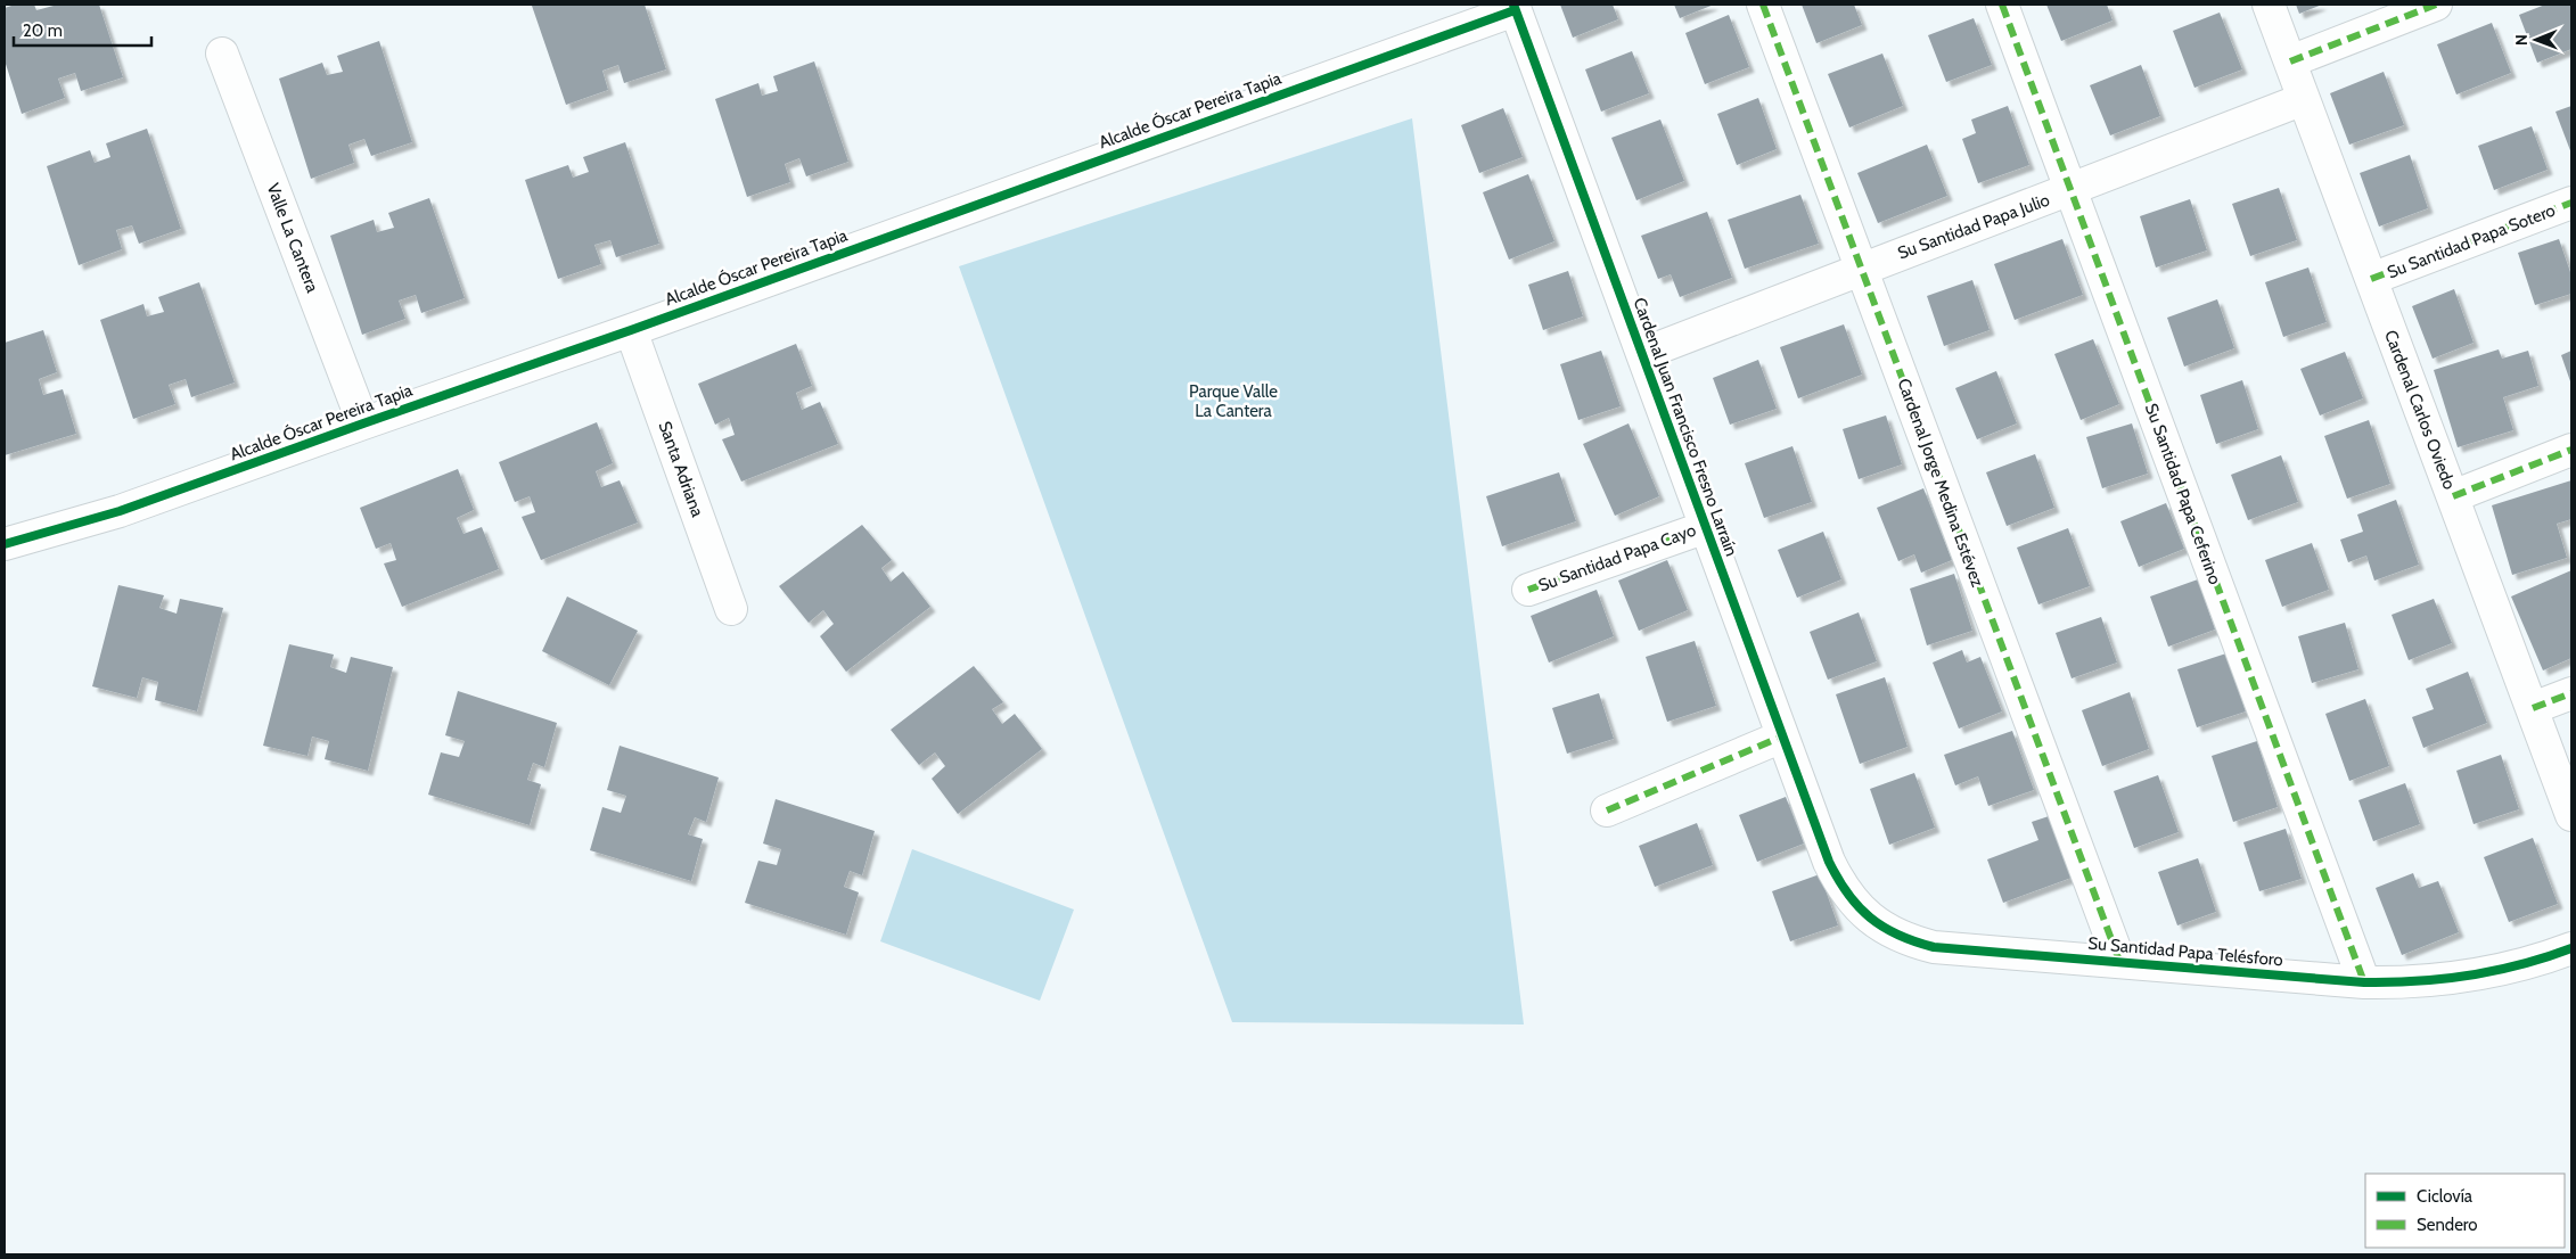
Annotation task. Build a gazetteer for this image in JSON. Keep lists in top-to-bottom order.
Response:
{
  "streets": {
    "street": [
      "Alcalde Óscar Pereira Tapia",
      "Su Santidad Papa Julio",
      "Valle La Cantera",
      "Su Santidad Papa Sotero",
      "Cardenal Carlos Oviedo",
      "Cardenal Juan Francisco Fresno Larraín",
      "Santa Adriana",
      "Cardenal Jorge Medina Estévez",
      "Su Santidad Papa Ceferino",
      "Su Santidad Papa Cayo",
      "Su Santidad Papa Telésforo"
    ]
  },
  "crossings": [
    ["Alcalde Óscar Pereira Tapia", "Valle La Cantera"],
    ["Alcalde Óscar Pereira Tapia", "Cardenal Juan Francisco Fresno Larraín"],
    ["Alcalde Óscar Pereira Tapia", "Santa Adriana"],
    ["Su Santidad Papa Julio", "Cardenal Carlos Oviedo"],
    ["Su Santidad Papa Julio", "Cardenal Juan Francisco Fresno Larraín"],
    ["Su Santidad Papa Julio", "Cardenal Jorge Medina Estévez"],
    ["Su Santidad Papa Julio", "Su Santidad Papa Ceferino"],
    ["Su Santidad Papa Sotero", "Cardenal Carlos Oviedo"],
    ["Cardenal Juan Francisco Fresno Larraín", "Su Santidad Papa Cayo"],
    ["Cardenal Juan Francisco Fresno Larraín", "Su Santidad Papa Telésforo"],
    ["Cardenal Jorge Medina Estévez", "Su Santidad Papa Telésforo"],
    ["Su Santidad Papa Ceferino", "Su Santidad Papa Telésforo"]
  ],
  "parks": ["Parque Valle La Cantera"],
  "legend": ["Ciclovía", "Sendero"],
  "scale_bar": "20 m",
  "north": "left"
}
